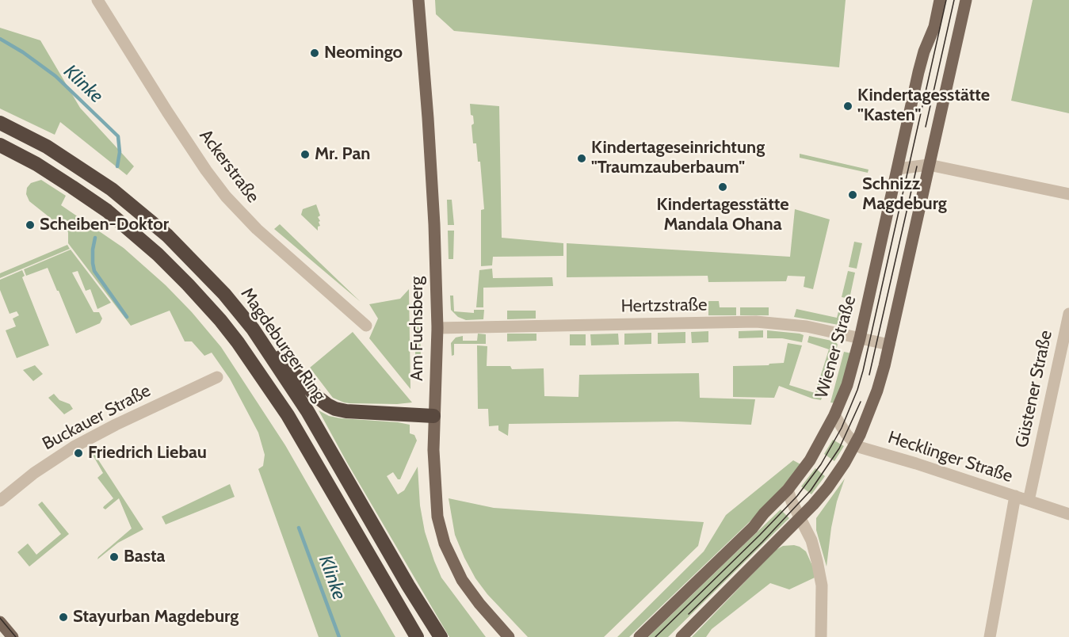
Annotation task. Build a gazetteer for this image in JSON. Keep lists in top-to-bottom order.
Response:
{
  "streets": {
    "highway": ["Magdeburger Ring"],
    "main road": ["Am Fuchsberg", "Wiener Straße"],
    "street": [
      "Ackerstraße",
      "Hertzstraße",
      "Güstener Straße",
      "Buckauer Straße",
      "Hecklinger Straße"
    ]
  },
  "crossings": [
    ["Hertzstraße", "Am Fuchsberg"],
    ["Hertzstraße", "Wiener Straße"],
    ["Güstener Straße", "Hecklinger Straße"]
  ],
  "water": ["Klinke"],
  "places": [
    "Neomingo",
    "Kindertagesstätte \"Kasten\"",
    "Mr. Pan",
    "Kindertageseinrichtung \"Traumzauberbaum\"",
    "Kindertagesstätte Mandala Ohana",
    "Schnizz Magdeburg",
    "Scheiben-Doktor",
    "Friedrich Liebau",
    "Basta",
    "Stayurban Magdeburg"
  ]
}
